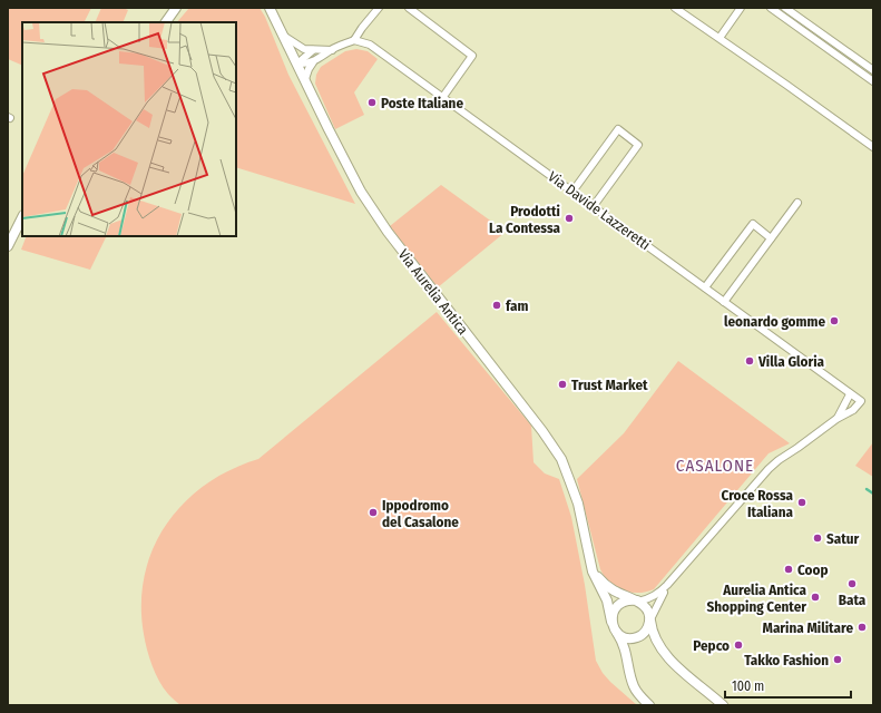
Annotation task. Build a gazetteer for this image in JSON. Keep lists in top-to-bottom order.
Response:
{
  "streets": {
    "street": ["Via Davide Lazzeretti", "Via Aurelia Antica"]
  },
  "districts": ["CASALONE"],
  "places": [
    "Poste Italiane",
    "Prodotti La Contessa",
    "fam",
    "leonardo gomme",
    "Villa Gloria",
    "Trust Market",
    "Croce Rossa Italiana",
    "Ippodromo del Casalone",
    "Satur",
    "Coop",
    "Bata",
    "Aurelia Antica Shopping Center",
    "Marina Militare",
    "Pepco",
    "Takko Fashion"
  ],
  "scale_bar": "100 m"
}
